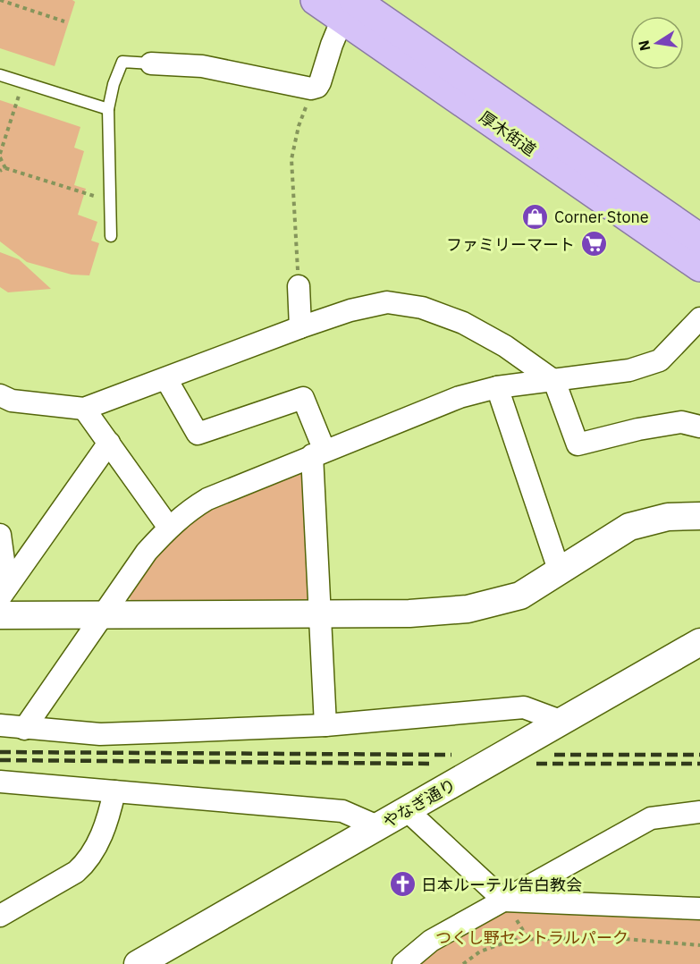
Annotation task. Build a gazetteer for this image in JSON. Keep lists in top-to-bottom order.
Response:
{
  "streets": {
    "highway": ["厚木街道"],
    "street": ["やなぎ通り"]
  },
  "parks": ["つくし野セントラルパーク"],
  "places": {
    "shop": ["Corner Stone"],
    "supermarket": ["ファミリーマート"],
    "church": ["日本ルーテル告白教会"]
  },
  "north": "left"
}
